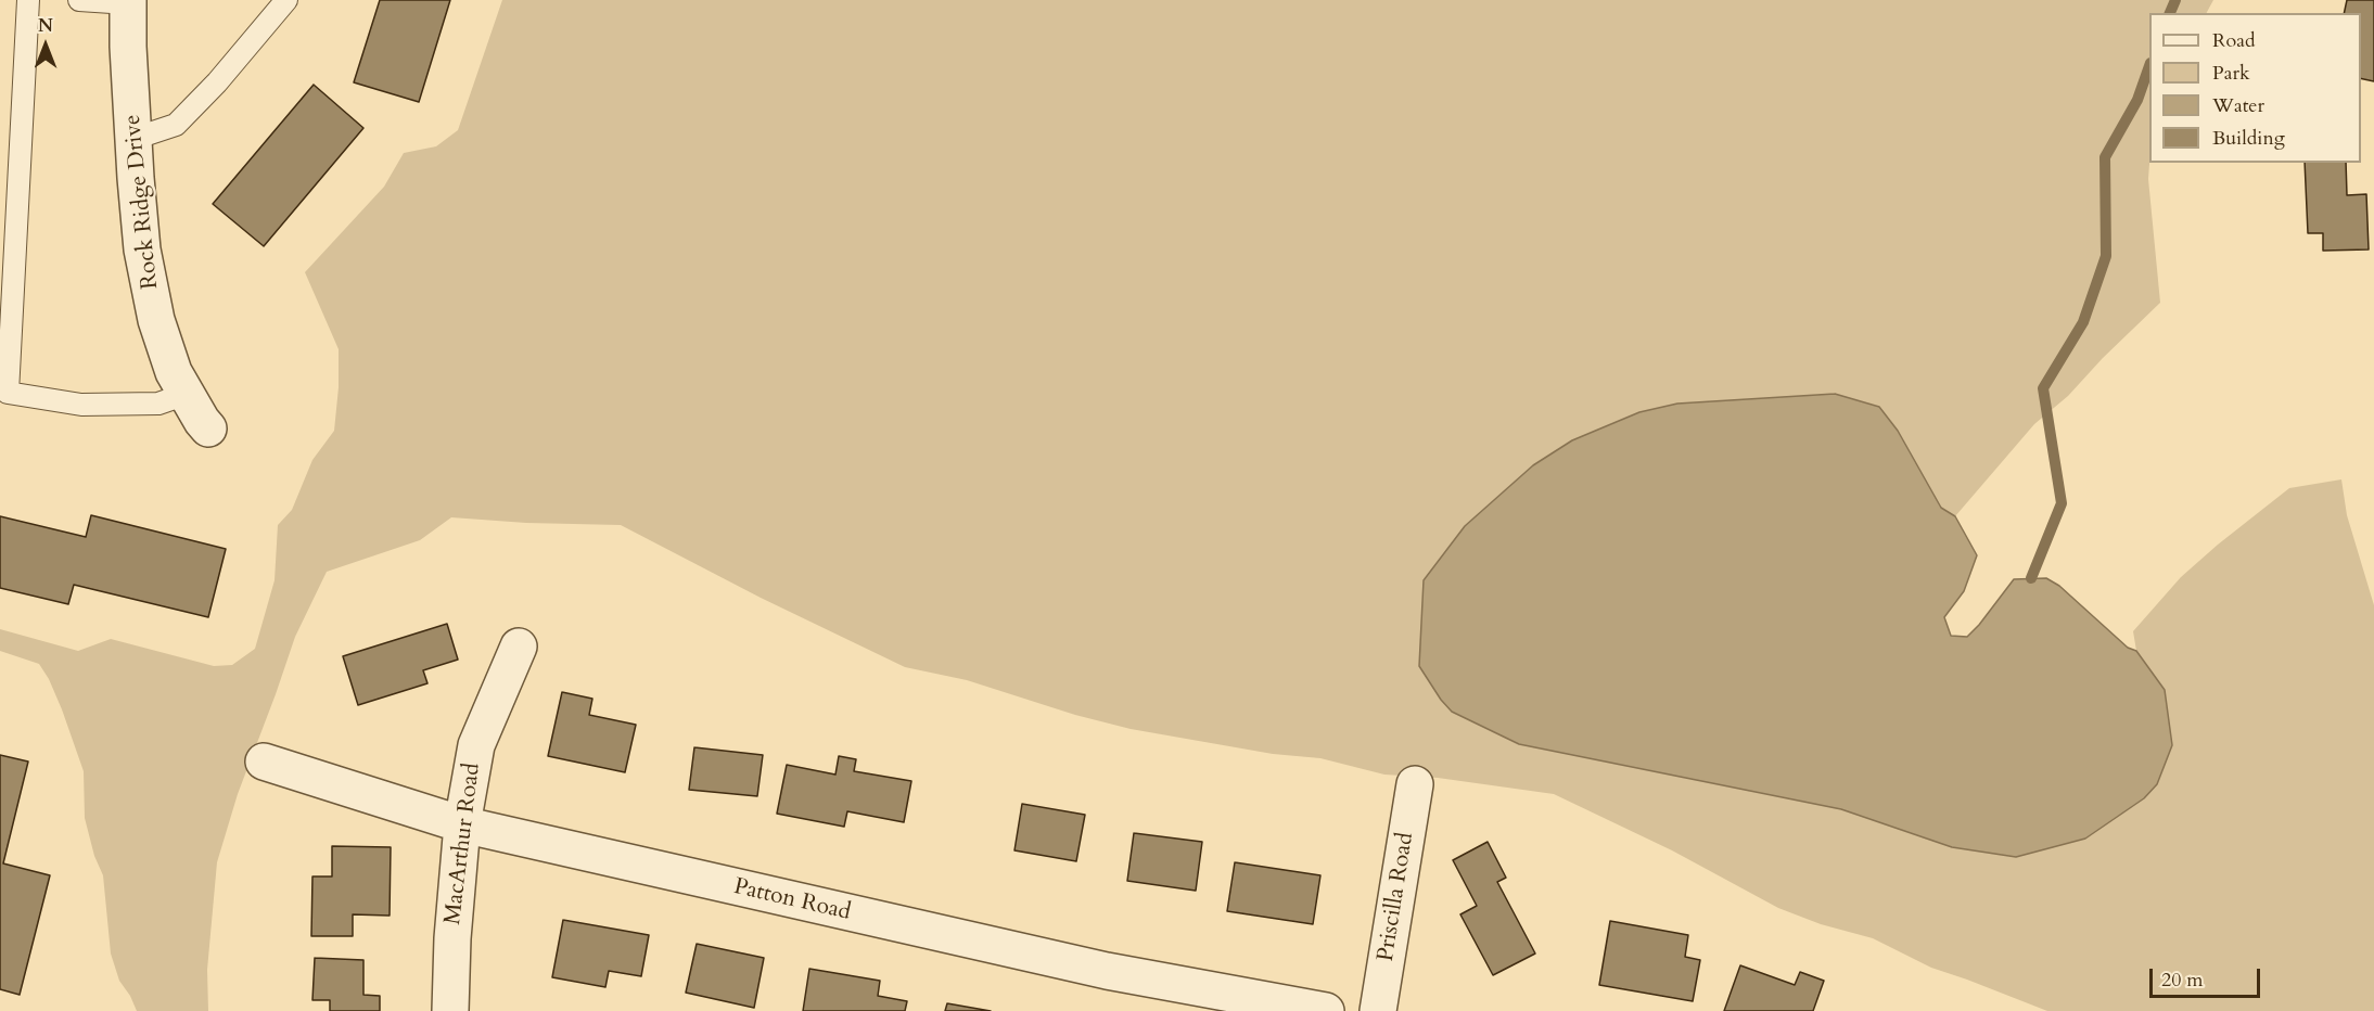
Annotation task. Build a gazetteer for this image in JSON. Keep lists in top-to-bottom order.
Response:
{
  "streets": {
    "street": [
      "Rock Ridge Drive",
      "MacArthur Road",
      "Priscilla Road",
      "Patton Road"
    ]
  },
  "crossings": [
    ["MacArthur Road", "Patton Road"]
  ],
  "legend": [
    "Road",
    "Park",
    "Water",
    "Building"
  ],
  "scale_bar": "20 m",
  "north": "top"
}
